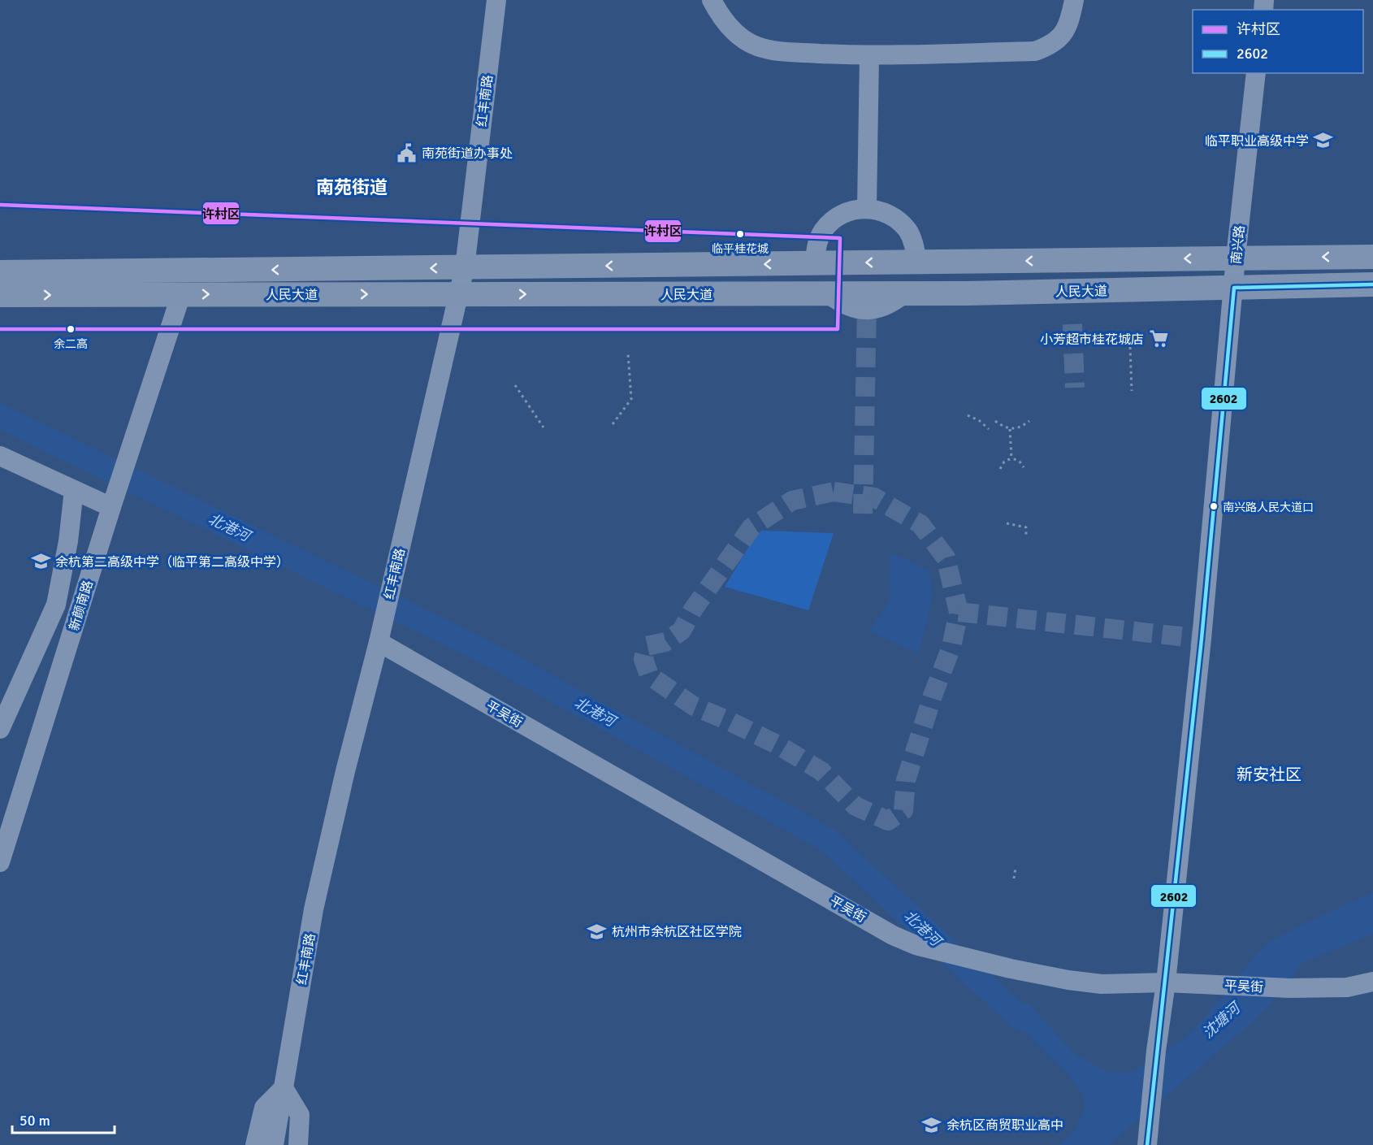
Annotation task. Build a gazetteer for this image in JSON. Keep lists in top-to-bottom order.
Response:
{
  "streets": {
    "main road": ["人民大道"],
    "street": [
      "红丰南路",
      "南兴路",
      "新颜南路",
      "平吴街"
    ]
  },
  "crossings": [
    ["红丰南路", "人民大道"],
    ["红丰南路", "平吴街"],
    ["南兴路", "人民大道"],
    ["南兴路", "平吴街"],
    ["人民大道", "新颜南路"]
  ],
  "districts": ["南苑街道", "新安社区"],
  "water": ["北港河", "沈塘河"],
  "places": {
    "school or university": [
      "临平职业高级中学",
      "余杭第二高级中学（临平第二高级中学）",
      "杭州市余杭区社区学院",
      "余杭区商贸职业高中"
    ],
    "public building": ["南苑街道办事处"],
    "other": ["临平桂花城", "余二高", "南兴路人民大道口"],
    "supermarket": ["小芳超市桂花城店"]
  },
  "lines": ["transit line 许村区", "transit line 2602"],
  "legend": ["许村区", "2602"],
  "scale_bar": "50 m"
}
